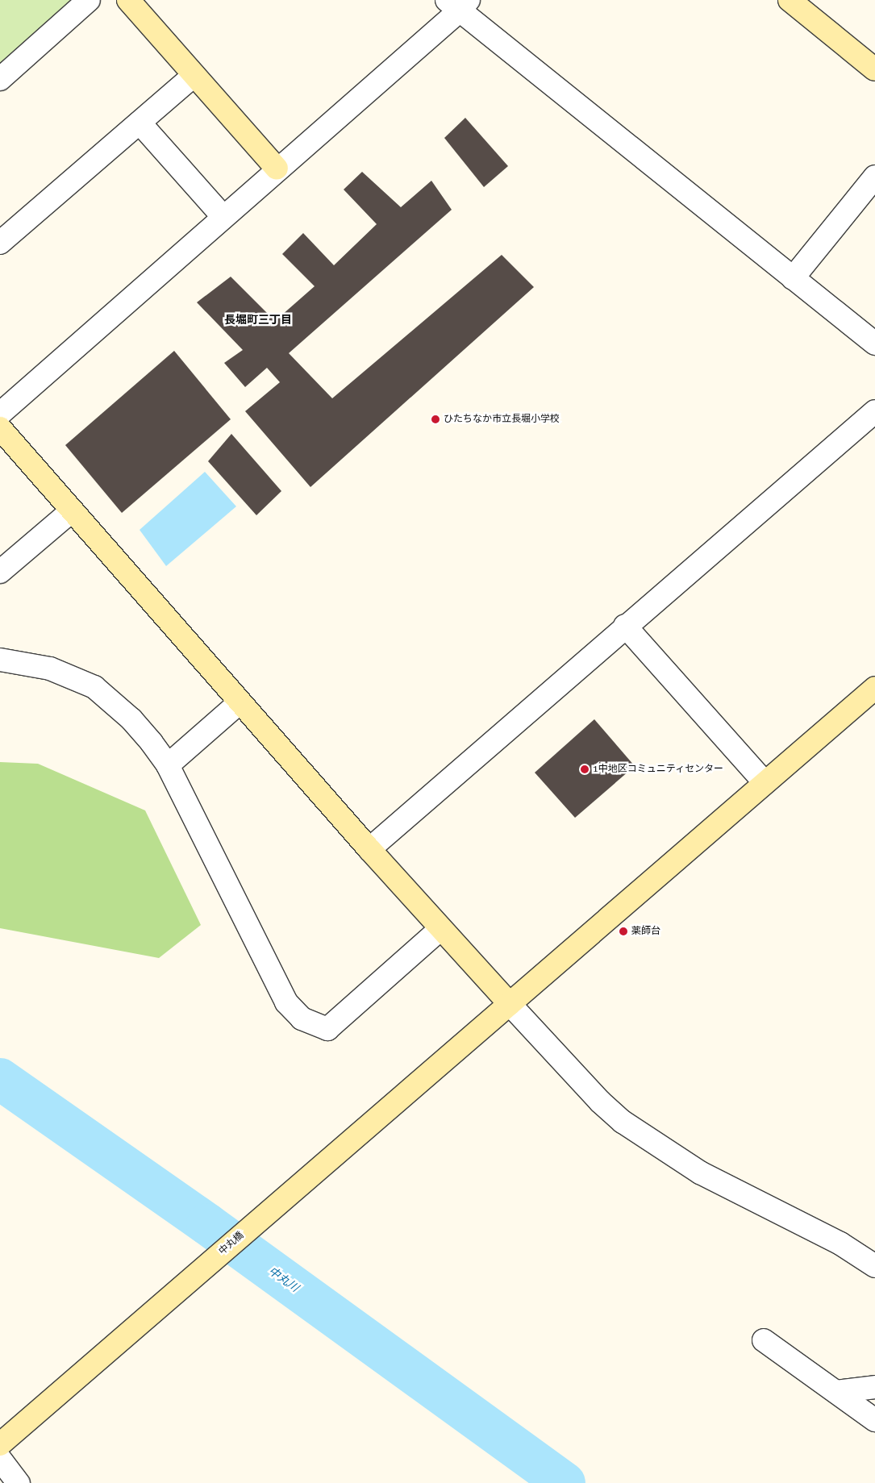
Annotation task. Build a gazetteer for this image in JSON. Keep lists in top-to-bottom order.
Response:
{
  "streets": {
    "street": ["中丸橋"]
  },
  "districts": ["長堀町三丁目"],
  "water": ["中丸川"],
  "places": ["ひたちなか市立長堀小学校", "1中地区コミュニティセンター", "薬師台"]
}
